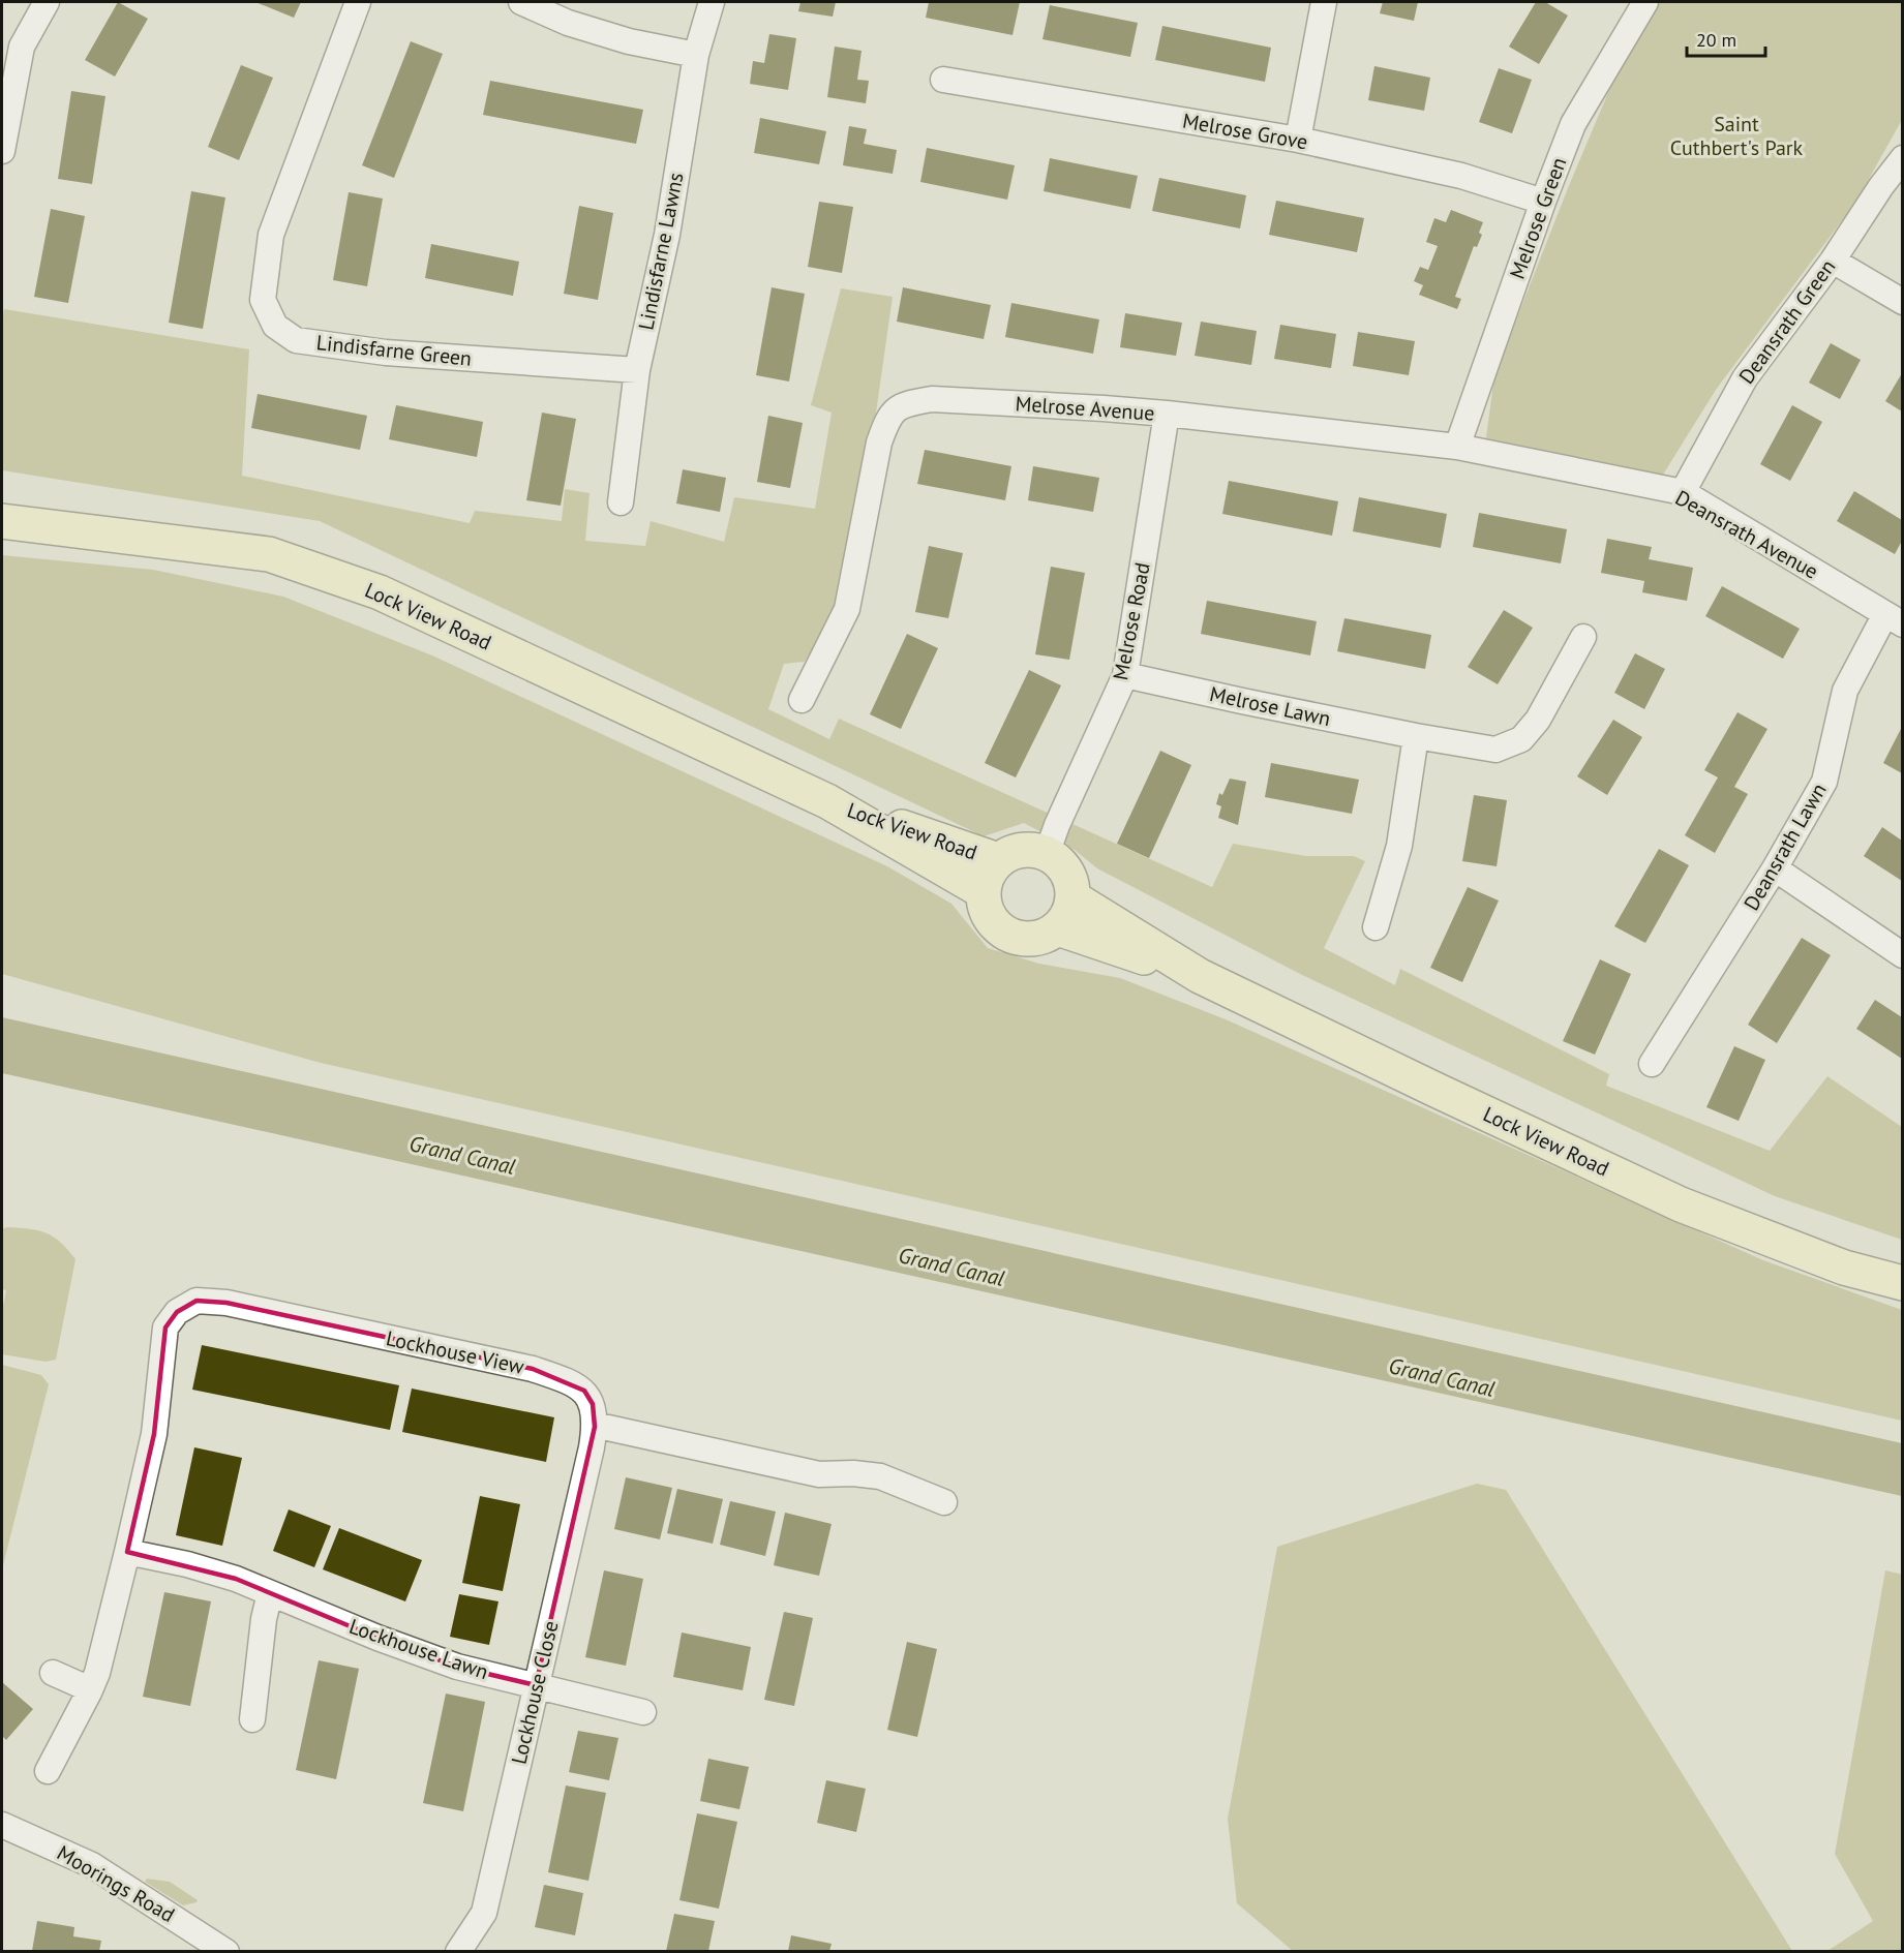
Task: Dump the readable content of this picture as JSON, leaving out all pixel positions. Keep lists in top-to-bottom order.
{
  "streets": {
    "street": [
      "Melrose Grove",
      "Melrose Green",
      "Lindisfarne Lawns",
      "Deansrath Green",
      "Lindisfarne Green",
      "Melrose Avenue",
      "Deansrath Avenue",
      "Lock View Road",
      "Melrose Road",
      "Melrose Lawn",
      "Deansrath Lawn",
      "Lockhouse View",
      "Lockhouse Lawn",
      "Lockhouse Close",
      "Moorings Road"
    ]
  },
  "crossings": [
    ["Melrose Grove", "Melrose Green"],
    ["Melrose Green", "Melrose Avenue"],
    ["Lindisfarne Lawns", "Lindisfarne Green"],
    ["Deansrath Green", "Deansrath Avenue"],
    ["Melrose Avenue", "Deansrath Avenue"],
    ["Melrose Avenue", "Melrose Road"],
    ["Deansrath Avenue", "Deansrath Lawn"],
    ["Lock View Road", "Melrose Road"],
    ["Melrose Road", "Melrose Lawn"],
    ["Lockhouse View", "Lockhouse Lawn"],
    ["Lockhouse View", "Lockhouse Close"],
    ["Lockhouse Lawn", "Lockhouse Close"]
  ],
  "water": ["Grand Canal"],
  "parks": ["Saint Cuthbert's Park"],
  "scale_bar": "20 m"
}
